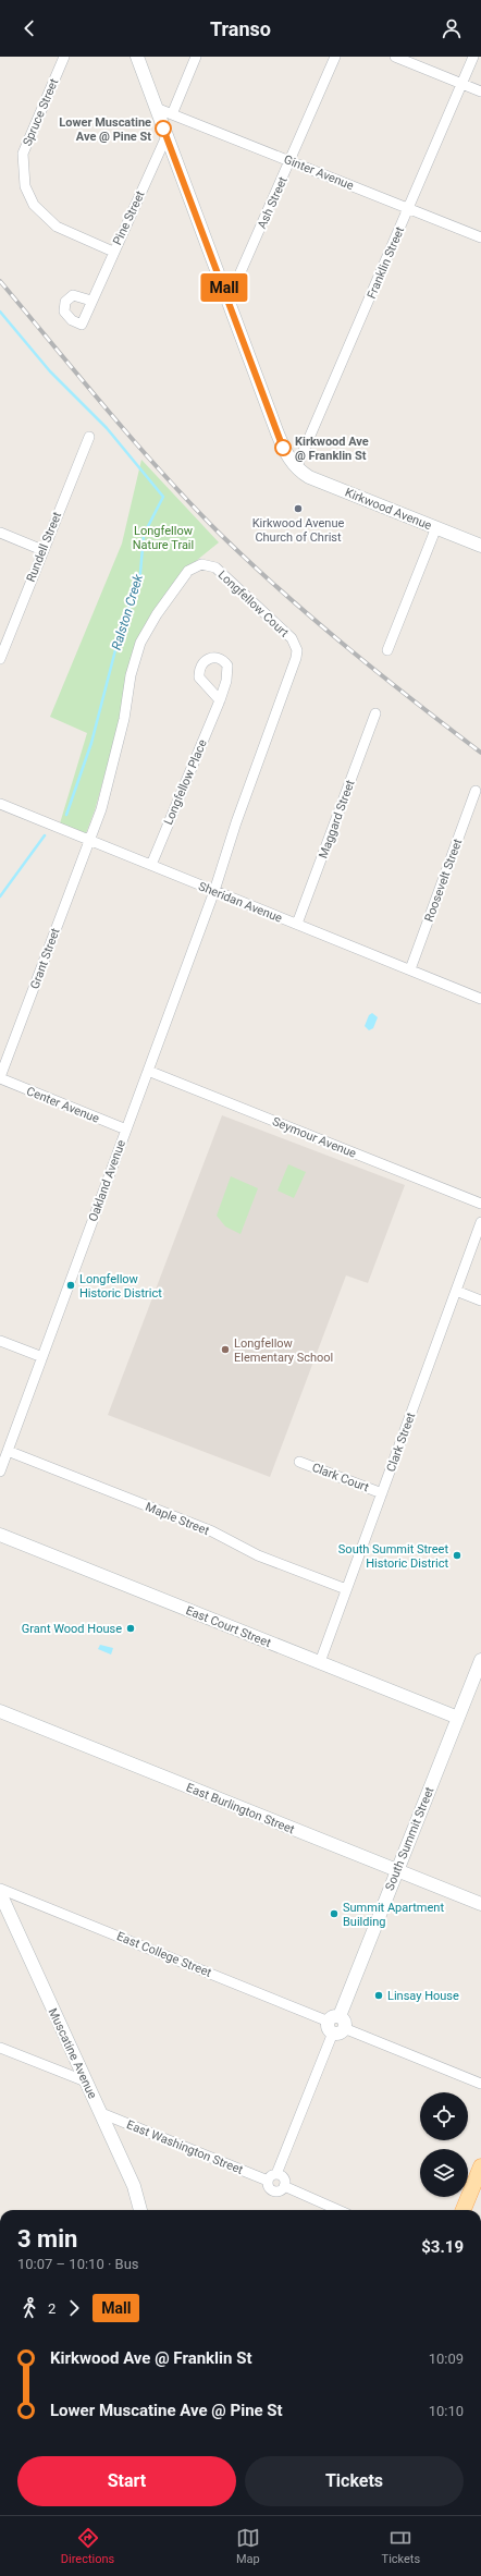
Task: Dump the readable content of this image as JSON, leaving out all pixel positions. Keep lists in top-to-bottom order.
{
  "streets": {
    "street": [
      "Spruce Street",
      "Ginter Avenue",
      "Ash Street",
      "Pine Street",
      "Franklin Street",
      "Kirkwood Avenue",
      "Rundell Street",
      "Longfellow Court",
      "Longfellow Place",
      "Maggard Street",
      "Roosevelt Street",
      "Sheridan Avenue",
      "Grant Street",
      "Center Avenue",
      "Seymour Avenue",
      "Oakland Avenue",
      "Clark Street",
      "Clark Court",
      "Maple Street",
      "East Court Street",
      "East Burlington Street",
      "South Summit Street",
      "East College Street",
      "Muscatine Avenue",
      "East Washington Street"
    ]
  },
  "crossings": [
    ["Spruce Street", "Pine Street"],
    ["Ginter Avenue", "Ash Street"],
    ["Ginter Avenue", "Franklin Street"],
    ["Franklin Street", "Kirkwood Avenue"],
    ["Longfellow Court", "Sheridan Avenue"],
    ["Longfellow Court", "Grant Street"],
    ["Longfellow Court", "Oakland Avenue"],
    ["Longfellow Place", "Sheridan Avenue"],
    ["Maggard Street", "Sheridan Avenue"],
    ["Roosevelt Street", "Sheridan Avenue"],
    ["Sheridan Avenue", "Grant Street"],
    ["Sheridan Avenue", "Oakland Avenue"],
    ["Grant Street", "Center Avenue"],
    ["Center Avenue", "Oakland Avenue"],
    ["Seymour Avenue", "Oakland Avenue"],
    ["Oakland Avenue", "Maple Street"],
    ["Clark Street", "Clark Court"],
    ["Clark Street", "Maple Street"],
    ["Clark Street", "East Court Street"],
    ["East Court Street", "South Summit Street"],
    ["East Burlington Street", "South Summit Street"],
    ["South Summit Street", "East College Street"],
    ["South Summit Street", "East Washington Street"],
    ["Muscatine Avenue", "East Washington Street"]
  ],
  "water": ["Ralston Creek"],
  "parks": ["Longfellow Nature Trail"],
  "places": [
    "Lower Muscatine Ave @ Pine St",
    "Kirkwood Ave @ Franklin St",
    "Kirkwood Avenue Church of Christ",
    "Longfellow Historic District",
    "Longfellow Elementary School",
    "South Summit Street Historic District",
    "Grant Wood House",
    "Summit Apartment Building",
    "Linsay House"
  ],
  "lines": ["bus line Mall"],
  "page": {
    "header": "Transo",
    "on_map": "Mall",
    "heading": ["3 min", "10:07 – 10:10 · Bus", "$3.19"],
    "legs": ["2", "Mall"],
    "list": [
      {
        "name": "Kirkwood Ave @ Franklin St",
        "value": "10:09"
      },
      {
        "name": "Lower Muscatine Ave @ Pine St",
        "value": "10:10"
      }
    ],
    "buttons": ["Start", "Tickets"],
    "tabs": ["Directions", "Map", "Tickets"]
  }
}
